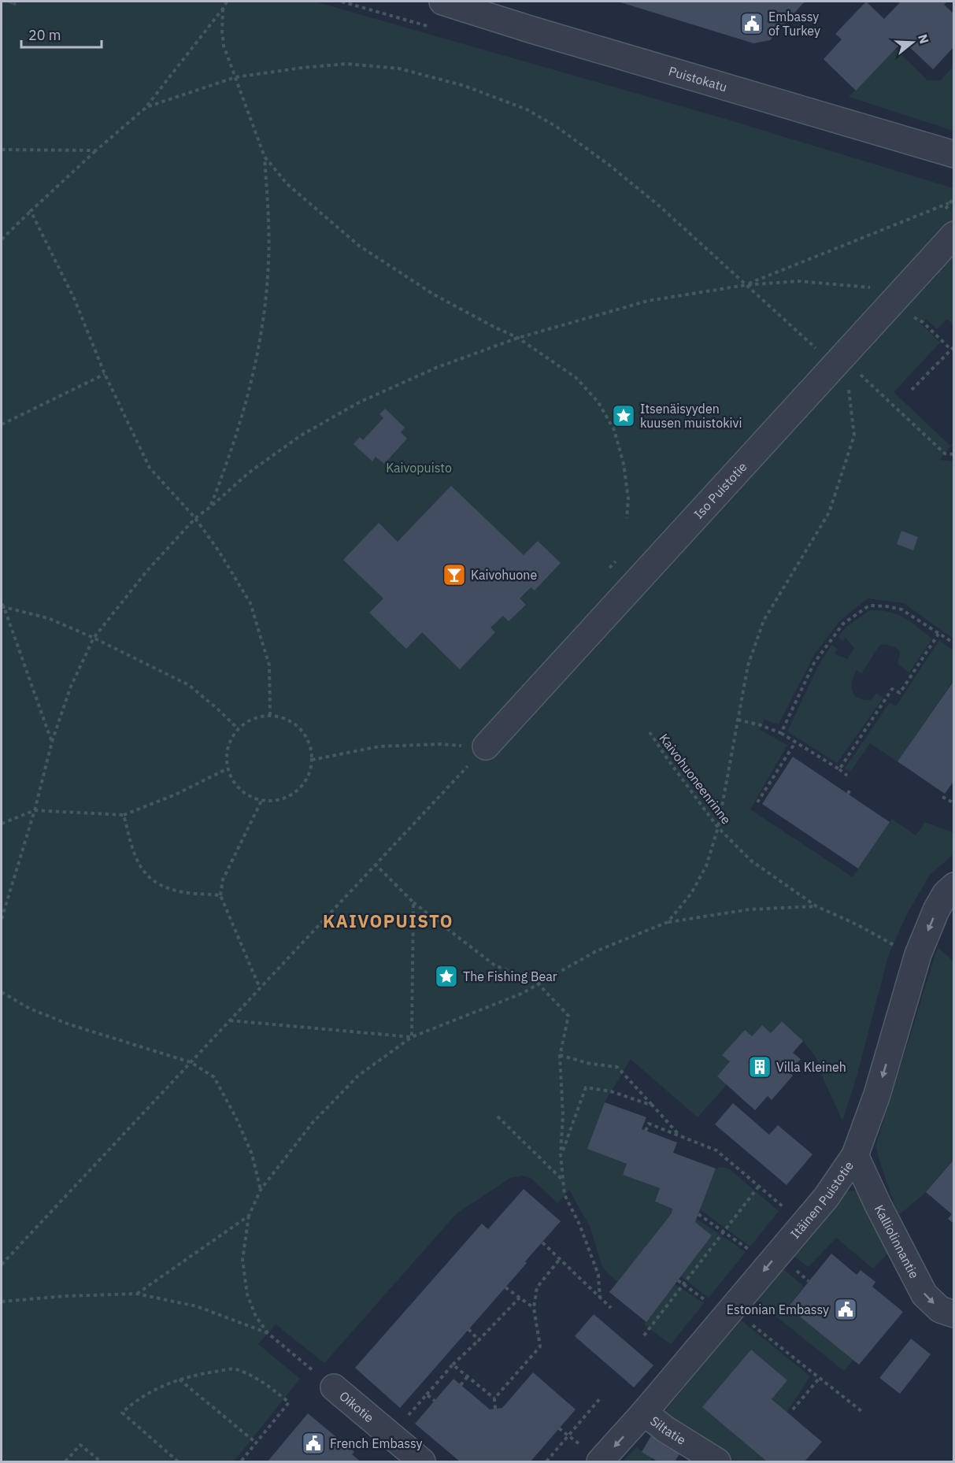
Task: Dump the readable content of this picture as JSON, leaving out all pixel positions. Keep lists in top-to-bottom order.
{
  "streets": {
    "street": [
      "Puistokatu",
      "Iso Puistotie",
      "Itäinen Puistotie",
      "Kalliolinnantie",
      "Oikotie",
      "Siltatie"
    ],
    "path": ["Kaivohuoneenrinne"]
  },
  "crossings": [
    ["Kaivohuoneenrinne", "Itäinen Puistotie"],
    ["Itäinen Puistotie", "Kalliolinnantie"],
    ["Itäinen Puistotie", "Siltatie"]
  ],
  "one_way": ["Itäinen Puistotie", "Kalliolinnantie"],
  "districts": ["KAIVOPUISTO"],
  "parks": ["Kaivopuisto"],
  "places": {
    "public building": ["Embassy of Turkey", "Estonian Embassy", "French Embassy"],
    "place": ["Itsenäisyyden kuusen muistokivi", "The Fishing Bear"],
    "bar": ["Kaivohuone"],
    "building": ["Villa Kleineh"]
  },
  "scale_bar": "20 m",
  "north": "right"
}
